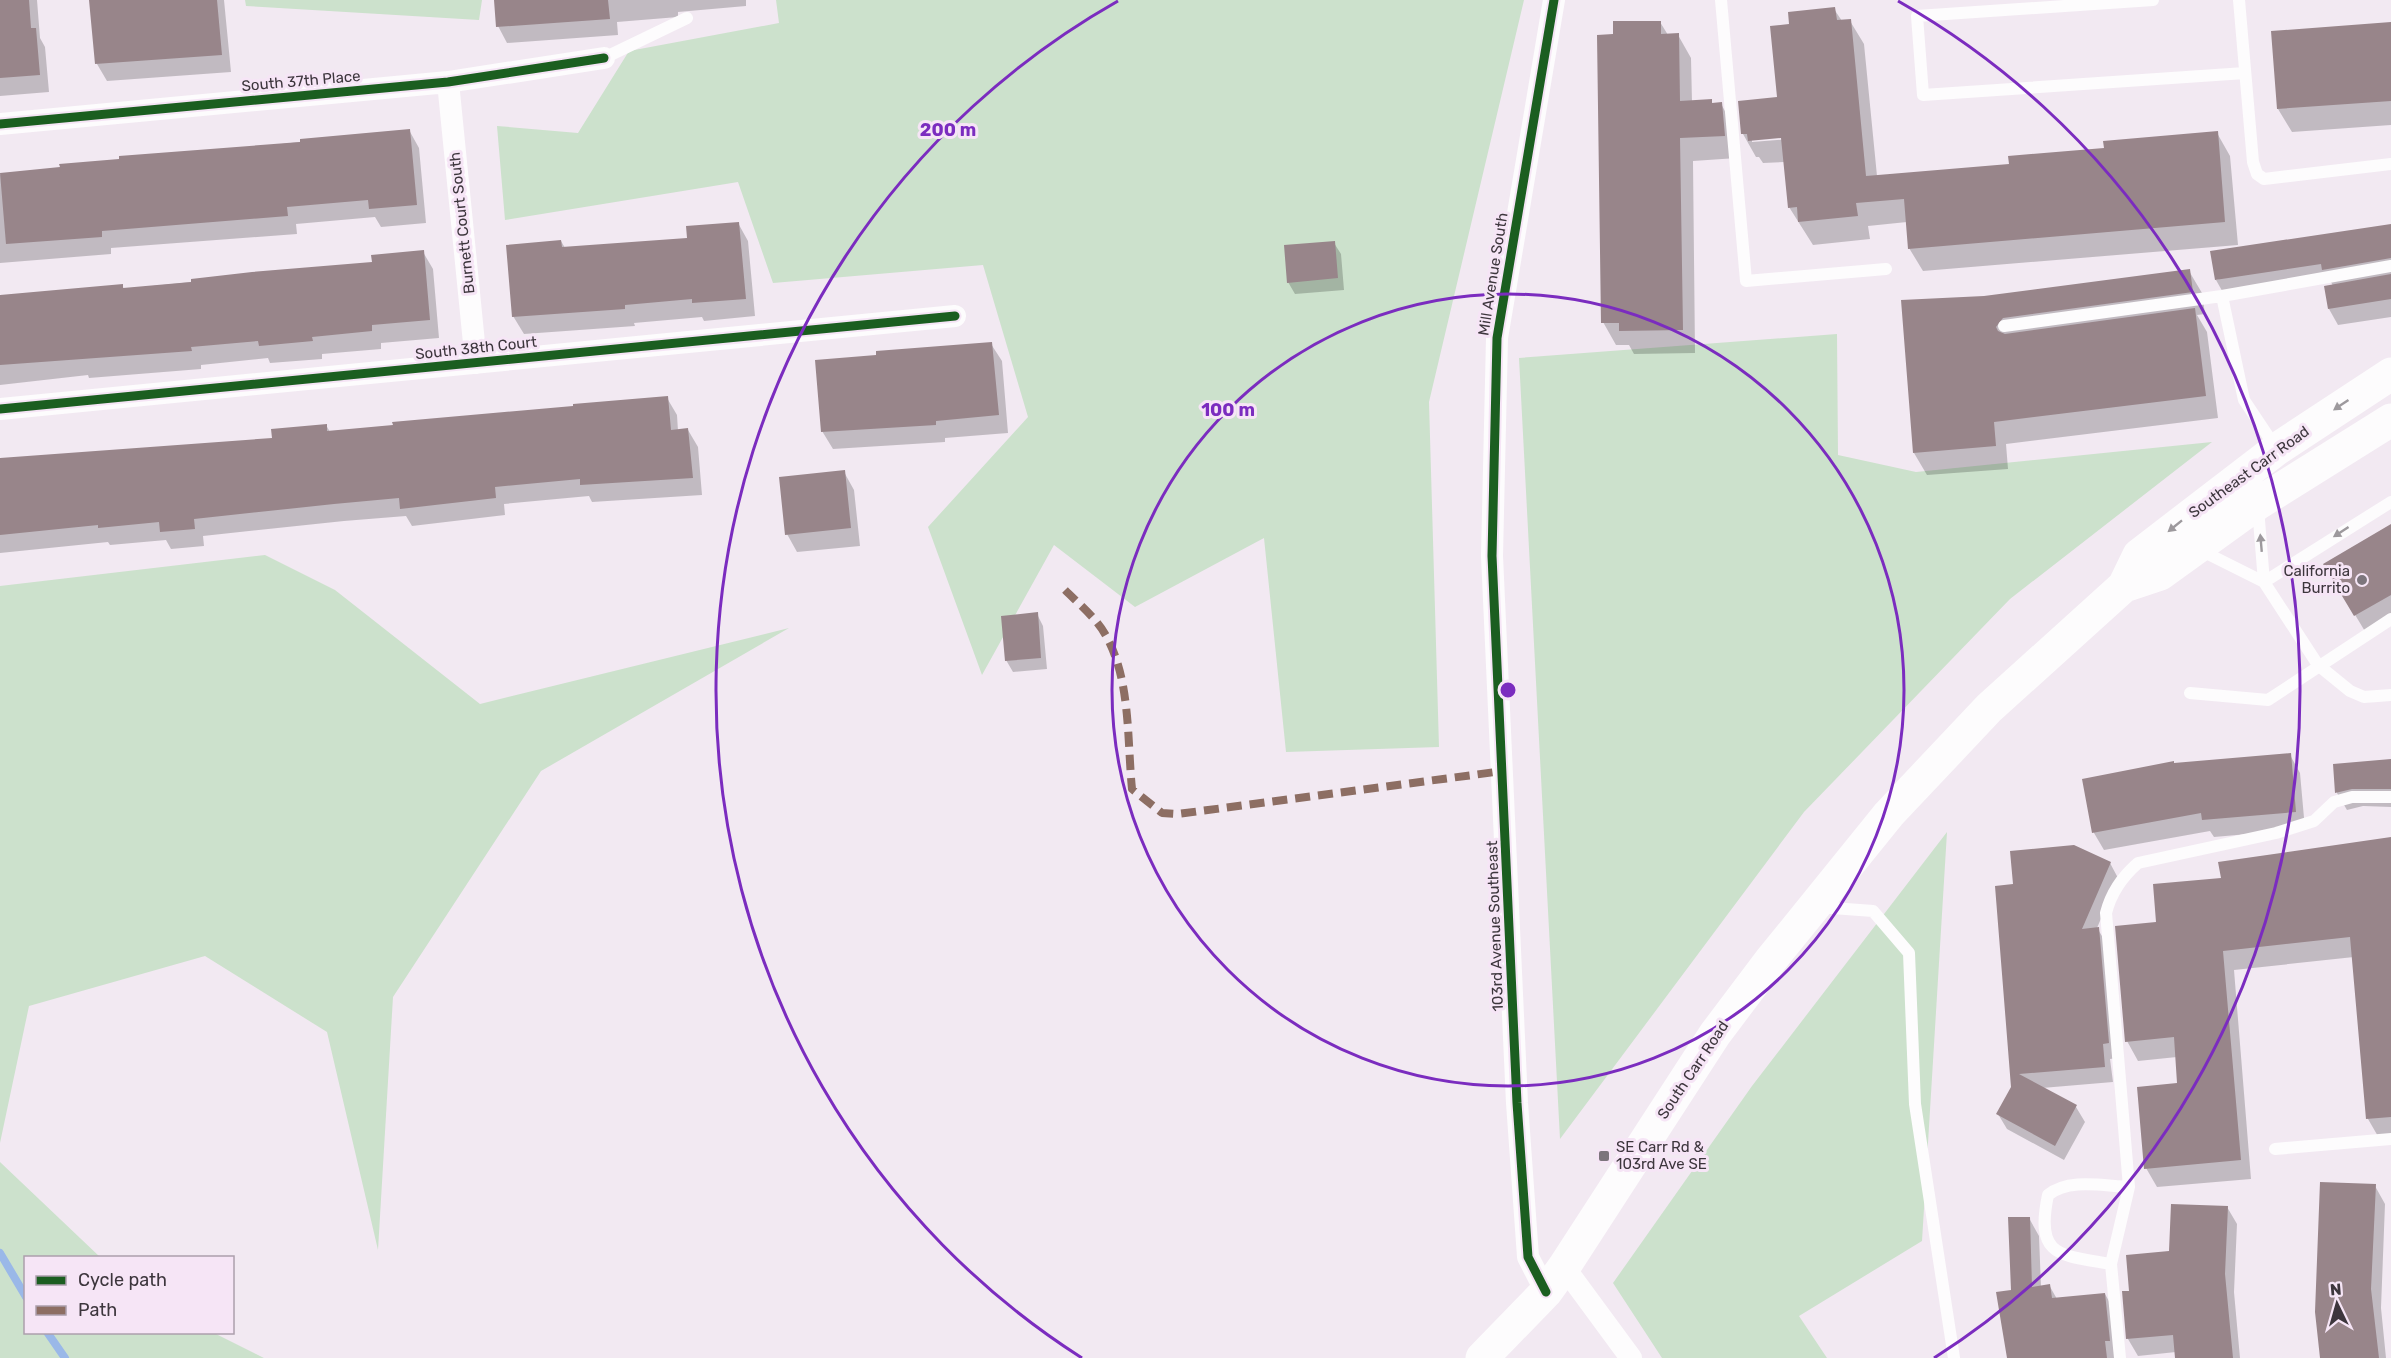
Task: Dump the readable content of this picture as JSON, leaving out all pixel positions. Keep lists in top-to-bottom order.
{
  "streets": {
    "main road": ["Southeast Carr Road", "South Carr Road"],
    "street": [
      "South 37th Place",
      "Burnett Court South",
      "Mill Avenue South",
      "South 38th Court",
      "103rd Avenue Southeast"
    ]
  },
  "crossings": [
    ["South 37th Place", "Burnett Court South"],
    ["Burnett Court South", "South 38th Court"],
    ["Mill Avenue South", "103rd Avenue Southeast"],
    ["Southeast Carr Road", "South Carr Road"],
    ["103rd Avenue Southeast", "South Carr Road"]
  ],
  "places": {
    "other": ["California Burrito"],
    "transit": ["SE Carr Rd & 103rd Ave SE"]
  },
  "legend": ["Cycle path", "Path"],
  "north": "top",
  "rings": ["200 m", "100 m"]
}
